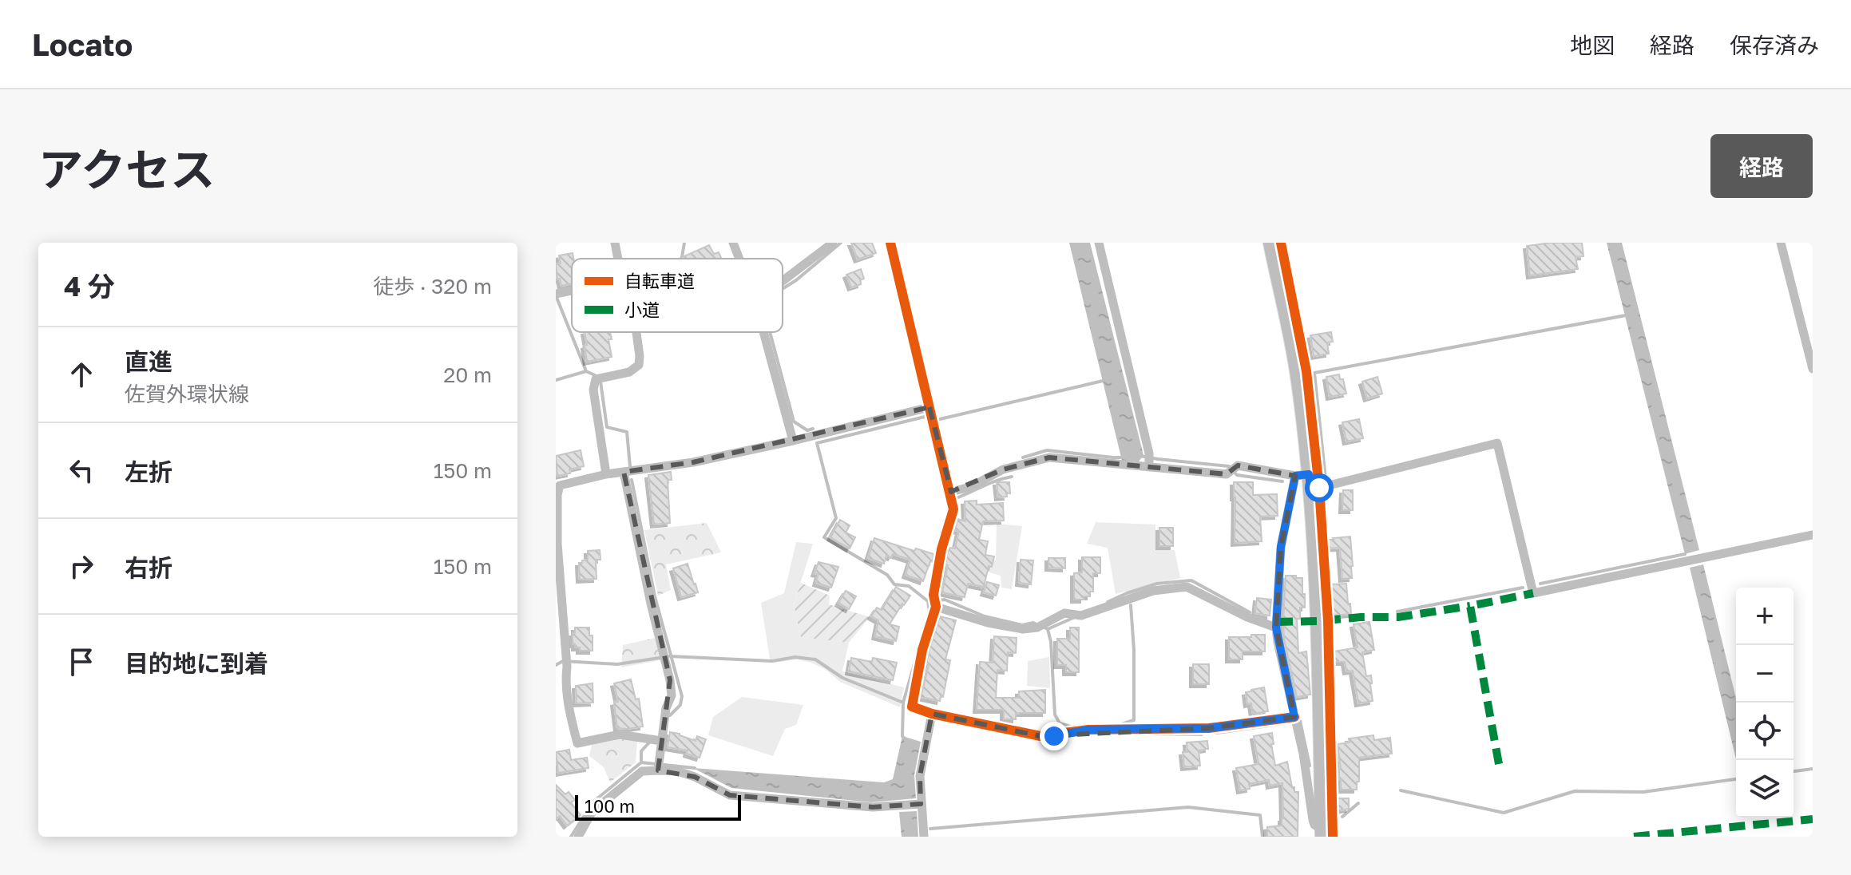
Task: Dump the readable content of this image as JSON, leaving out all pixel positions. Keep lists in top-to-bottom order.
{
  "legend": ["自転車道", "小道"],
  "scale_bar": "100 m",
  "page": {
    "header": "Locato",
    "nav": ["地図", "経路", "保存済み"],
    "title": "アクセス",
    "buttons": "経路",
    "heading": ["4 分", "徒歩 · 320 m"],
    "list": [
      ["直進", "佐賀外環状線", "20 m"],
      ["左折", "150 m"],
      ["右折", "150 m"],
      "目的地に到着"
    ],
    "map_buttons": ["+", "−"],
    "scale": "100 m"
  }
}
